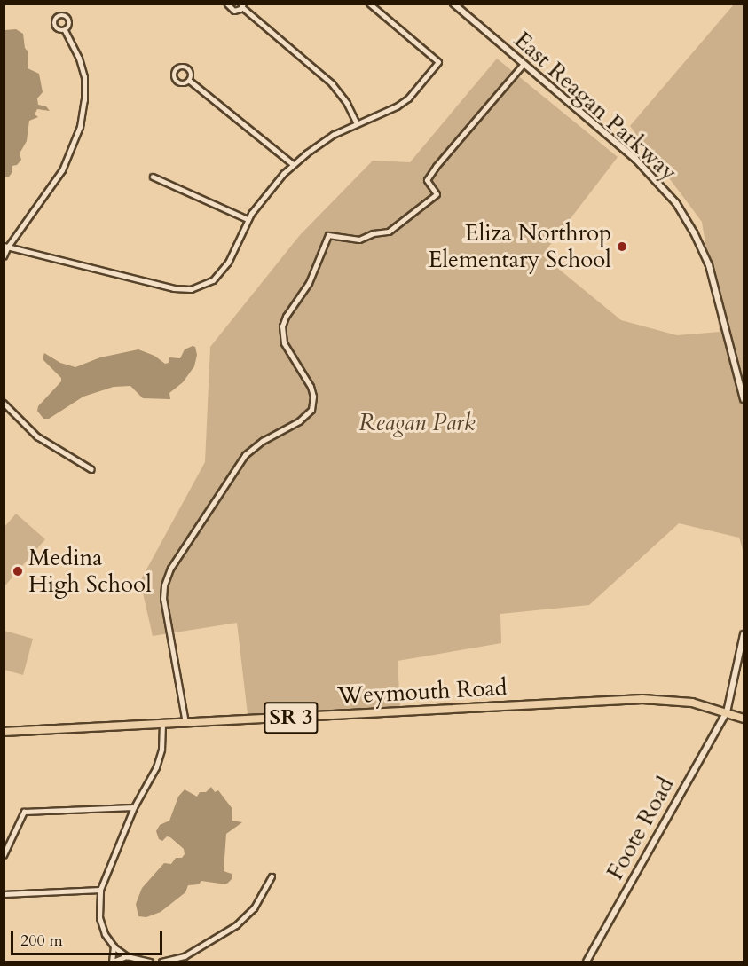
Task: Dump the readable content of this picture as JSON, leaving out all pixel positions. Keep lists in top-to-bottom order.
{
  "streets": {
    "main road": ["Weymouth Road", "SR 3"],
    "street": ["East Reagan Parkway", "Foote Road"]
  },
  "crossings": [
    ["Weymouth Road", "Foote Road"]
  ],
  "parks": ["Reagan Park"],
  "places": ["Eliza Northrop Elementary School", "Medina High School"],
  "scale_bar": "200 m"
}
